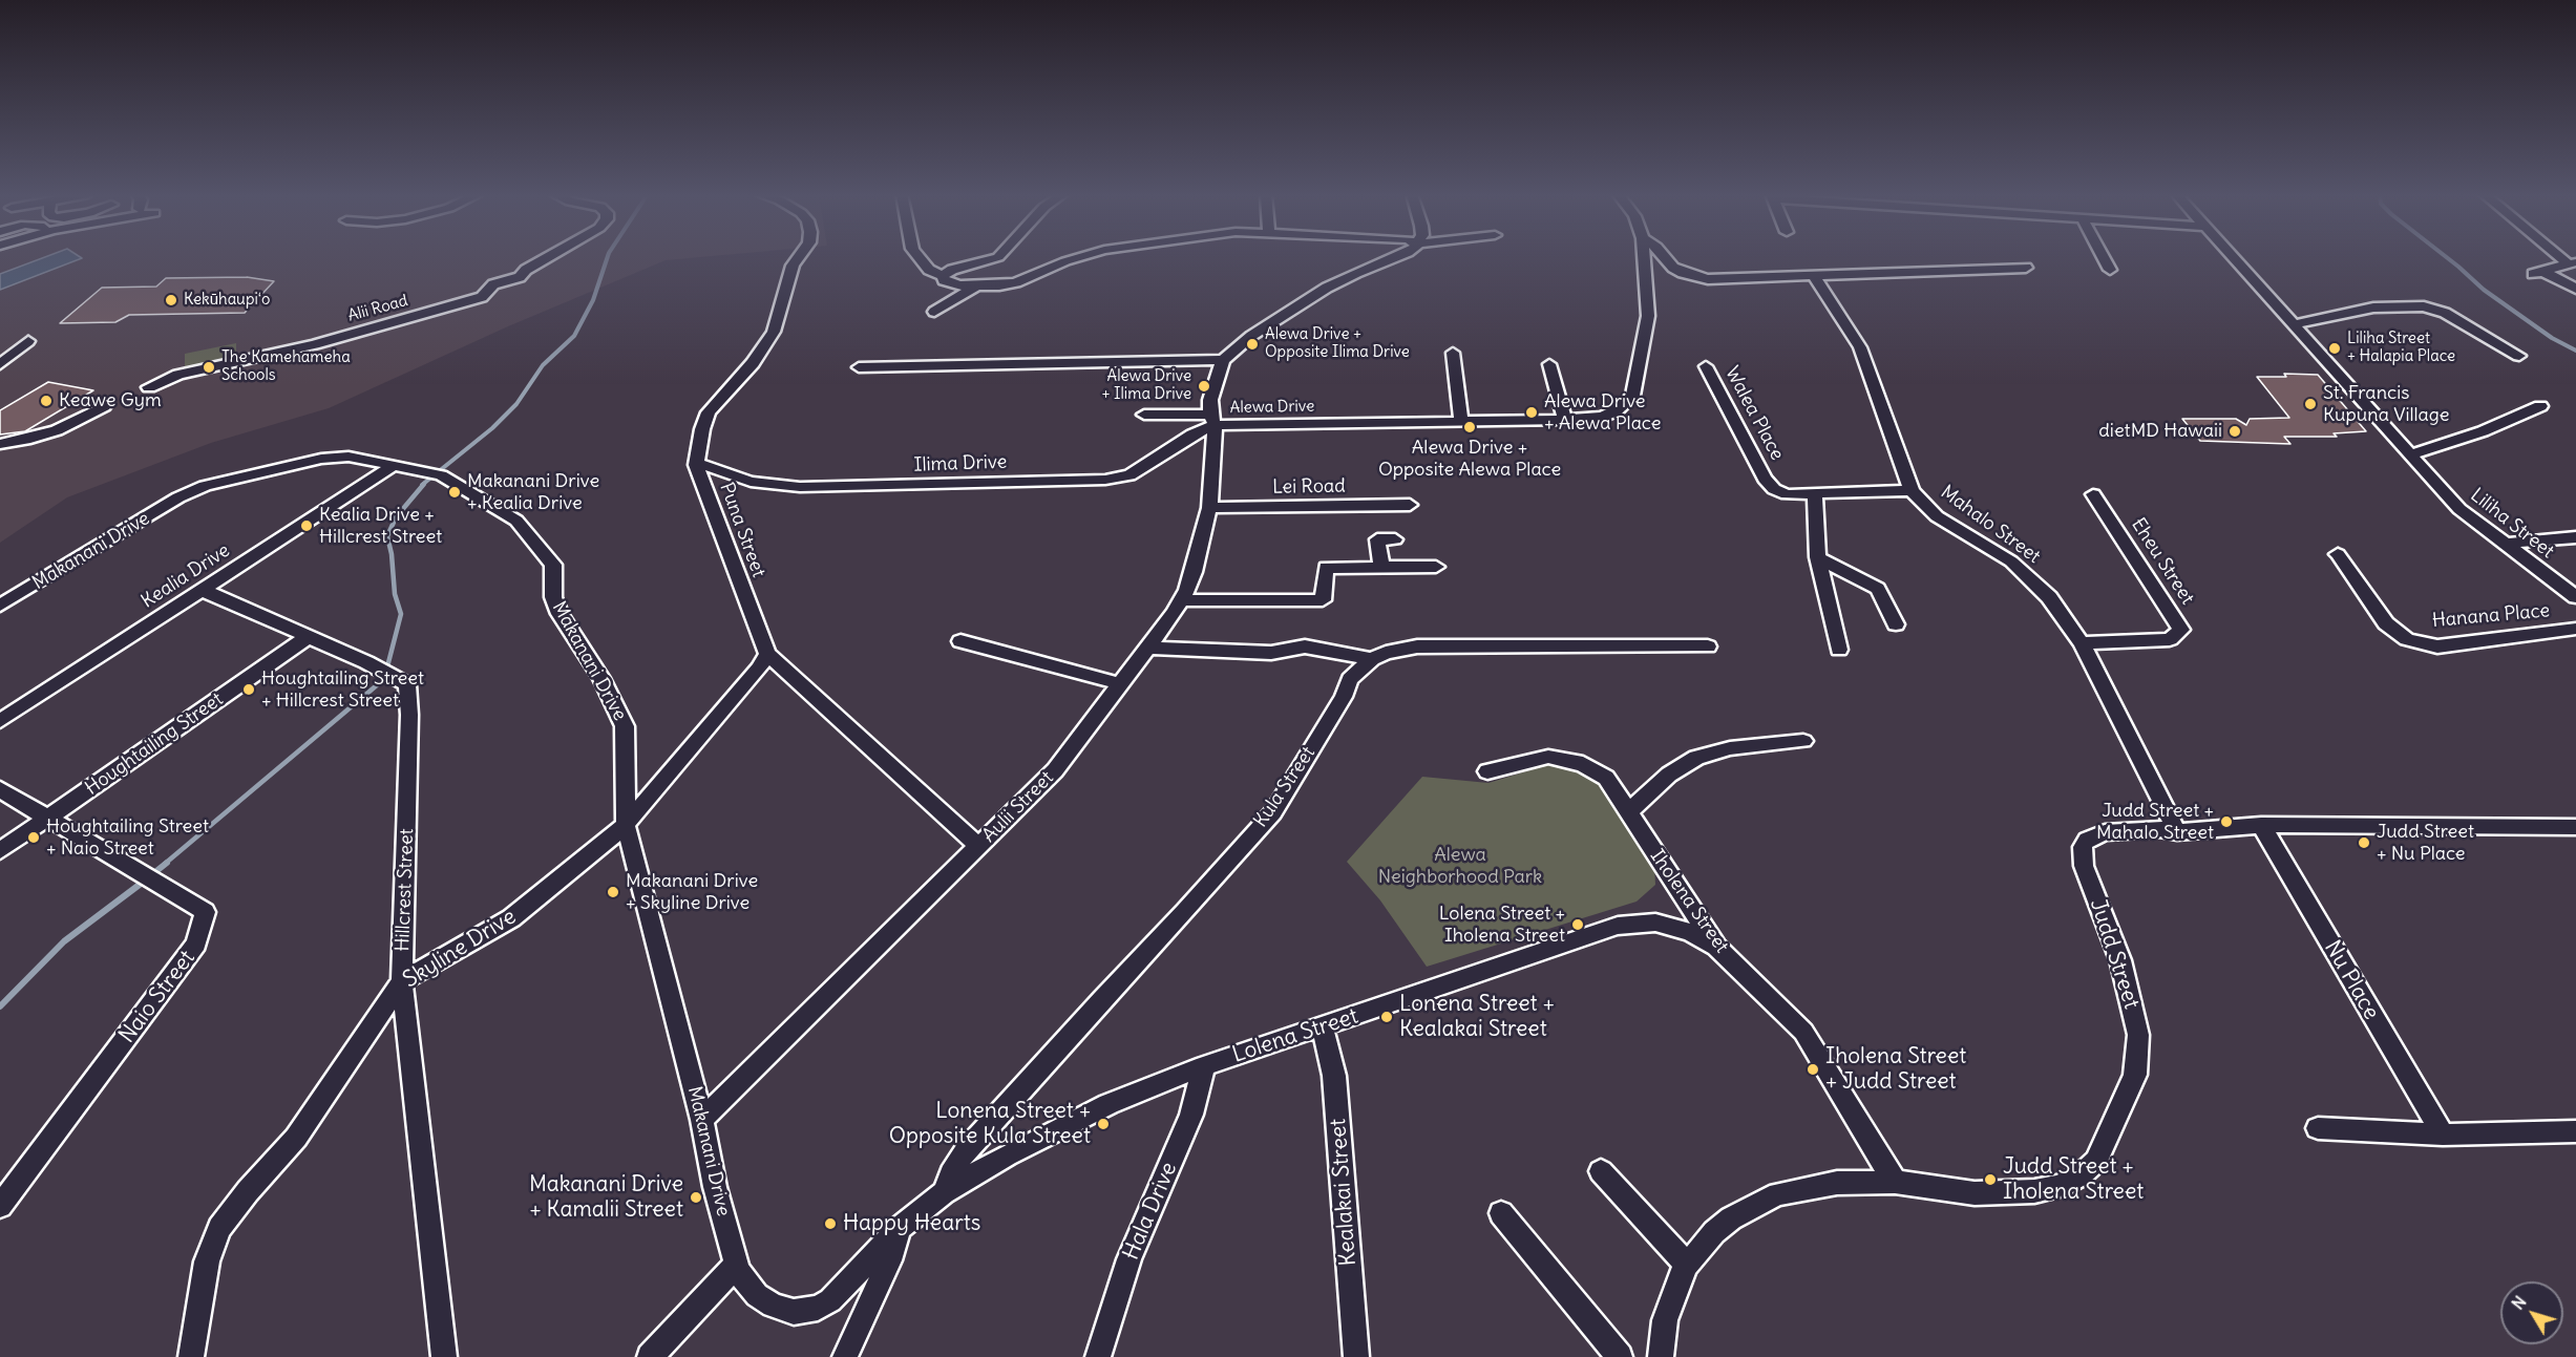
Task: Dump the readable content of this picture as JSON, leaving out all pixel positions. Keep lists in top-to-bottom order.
{
  "streets": {
    "street": [
      "Alii Road",
      "Alewa Drive",
      "Walea Place",
      "Ilima Drive",
      "Lei Road",
      "Liliha Street",
      "Mahalo Street",
      "Puna Street",
      "Makanani Drive",
      "Eheu Street",
      "Kealia Drive",
      "Hanana Place",
      "Houghtailing Street",
      "Kula Street",
      "Aulii Street",
      "Hillcrest Street",
      "Iholena Street",
      "Skyline Drive",
      "Judd Street",
      "Nu Place",
      "Naio Street",
      "Lolena Street",
      "Kealakai Street",
      "Hala Drive"
    ]
  },
  "crossings": [
    ["Alewa Drive", "Ilima Drive"],
    ["Alewa Drive", "Aulii Street"],
    ["Walea Place", "Mahalo Street"],
    ["Ilima Drive", "Puna Street"],
    ["Ilima Drive", "Aulii Street"],
    ["Lei Road", "Aulii Street"],
    ["Mahalo Street", "Eheu Street"],
    ["Mahalo Street", "Judd Street"],
    ["Puna Street", "Aulii Street"],
    ["Puna Street", "Skyline Drive"],
    ["Makanani Drive", "Kealia Drive"],
    ["Makanani Drive", "Aulii Street"],
    ["Makanani Drive", "Skyline Drive"],
    ["Makanani Drive", "Lolena Street"],
    ["Kealia Drive", "Hillcrest Street"],
    ["Houghtailing Street", "Hillcrest Street"],
    ["Houghtailing Street", "Naio Street"],
    ["Kula Street", "Lolena Street"],
    ["Hillcrest Street", "Skyline Drive"],
    ["Iholena Street", "Judd Street"],
    ["Iholena Street", "Lolena Street"],
    ["Judd Street", "Nu Place"],
    ["Lolena Street", "Kealakai Street"],
    ["Lolena Street", "Hala Drive"]
  ],
  "parks": ["Alewa Neighborhood Park"],
  "places": [
    "Kekūhaupiʻo",
    "Alewa Drive + Opposite Ilima Drive",
    "Liliha Street + Halapia Place",
    "The Kamehameha Schools",
    "Alewa Drive + Ilima Drive",
    "Keawe Gym",
    "St. Francis Kupuna Village",
    "Alewa Drive + Alewa Place",
    "Alewa Drive + Opposite Alewa Place",
    "dietMD Hawaii",
    "Makanani Drive + Kealia Drive",
    "Kealia Drive + Hillcrest Street",
    "Houghtailing Street + Hillcrest Street",
    "Judd Street + Mahalo Street",
    "Houghtailing Street + Naio Street",
    "Judd Street + Nu Place",
    "Makanani Drive + Skyline Drive",
    "Lolena Street + Iholena Street",
    "Lonena Street + Kealakai Street",
    "Iholena Street + Judd Street",
    "Lonena Street + Opposite Kula Street",
    "Judd Street + Iholena Street",
    "Makanani Drive + Kamalii Street",
    "Happy Hearts"
  ],
  "north": "top left"
}
